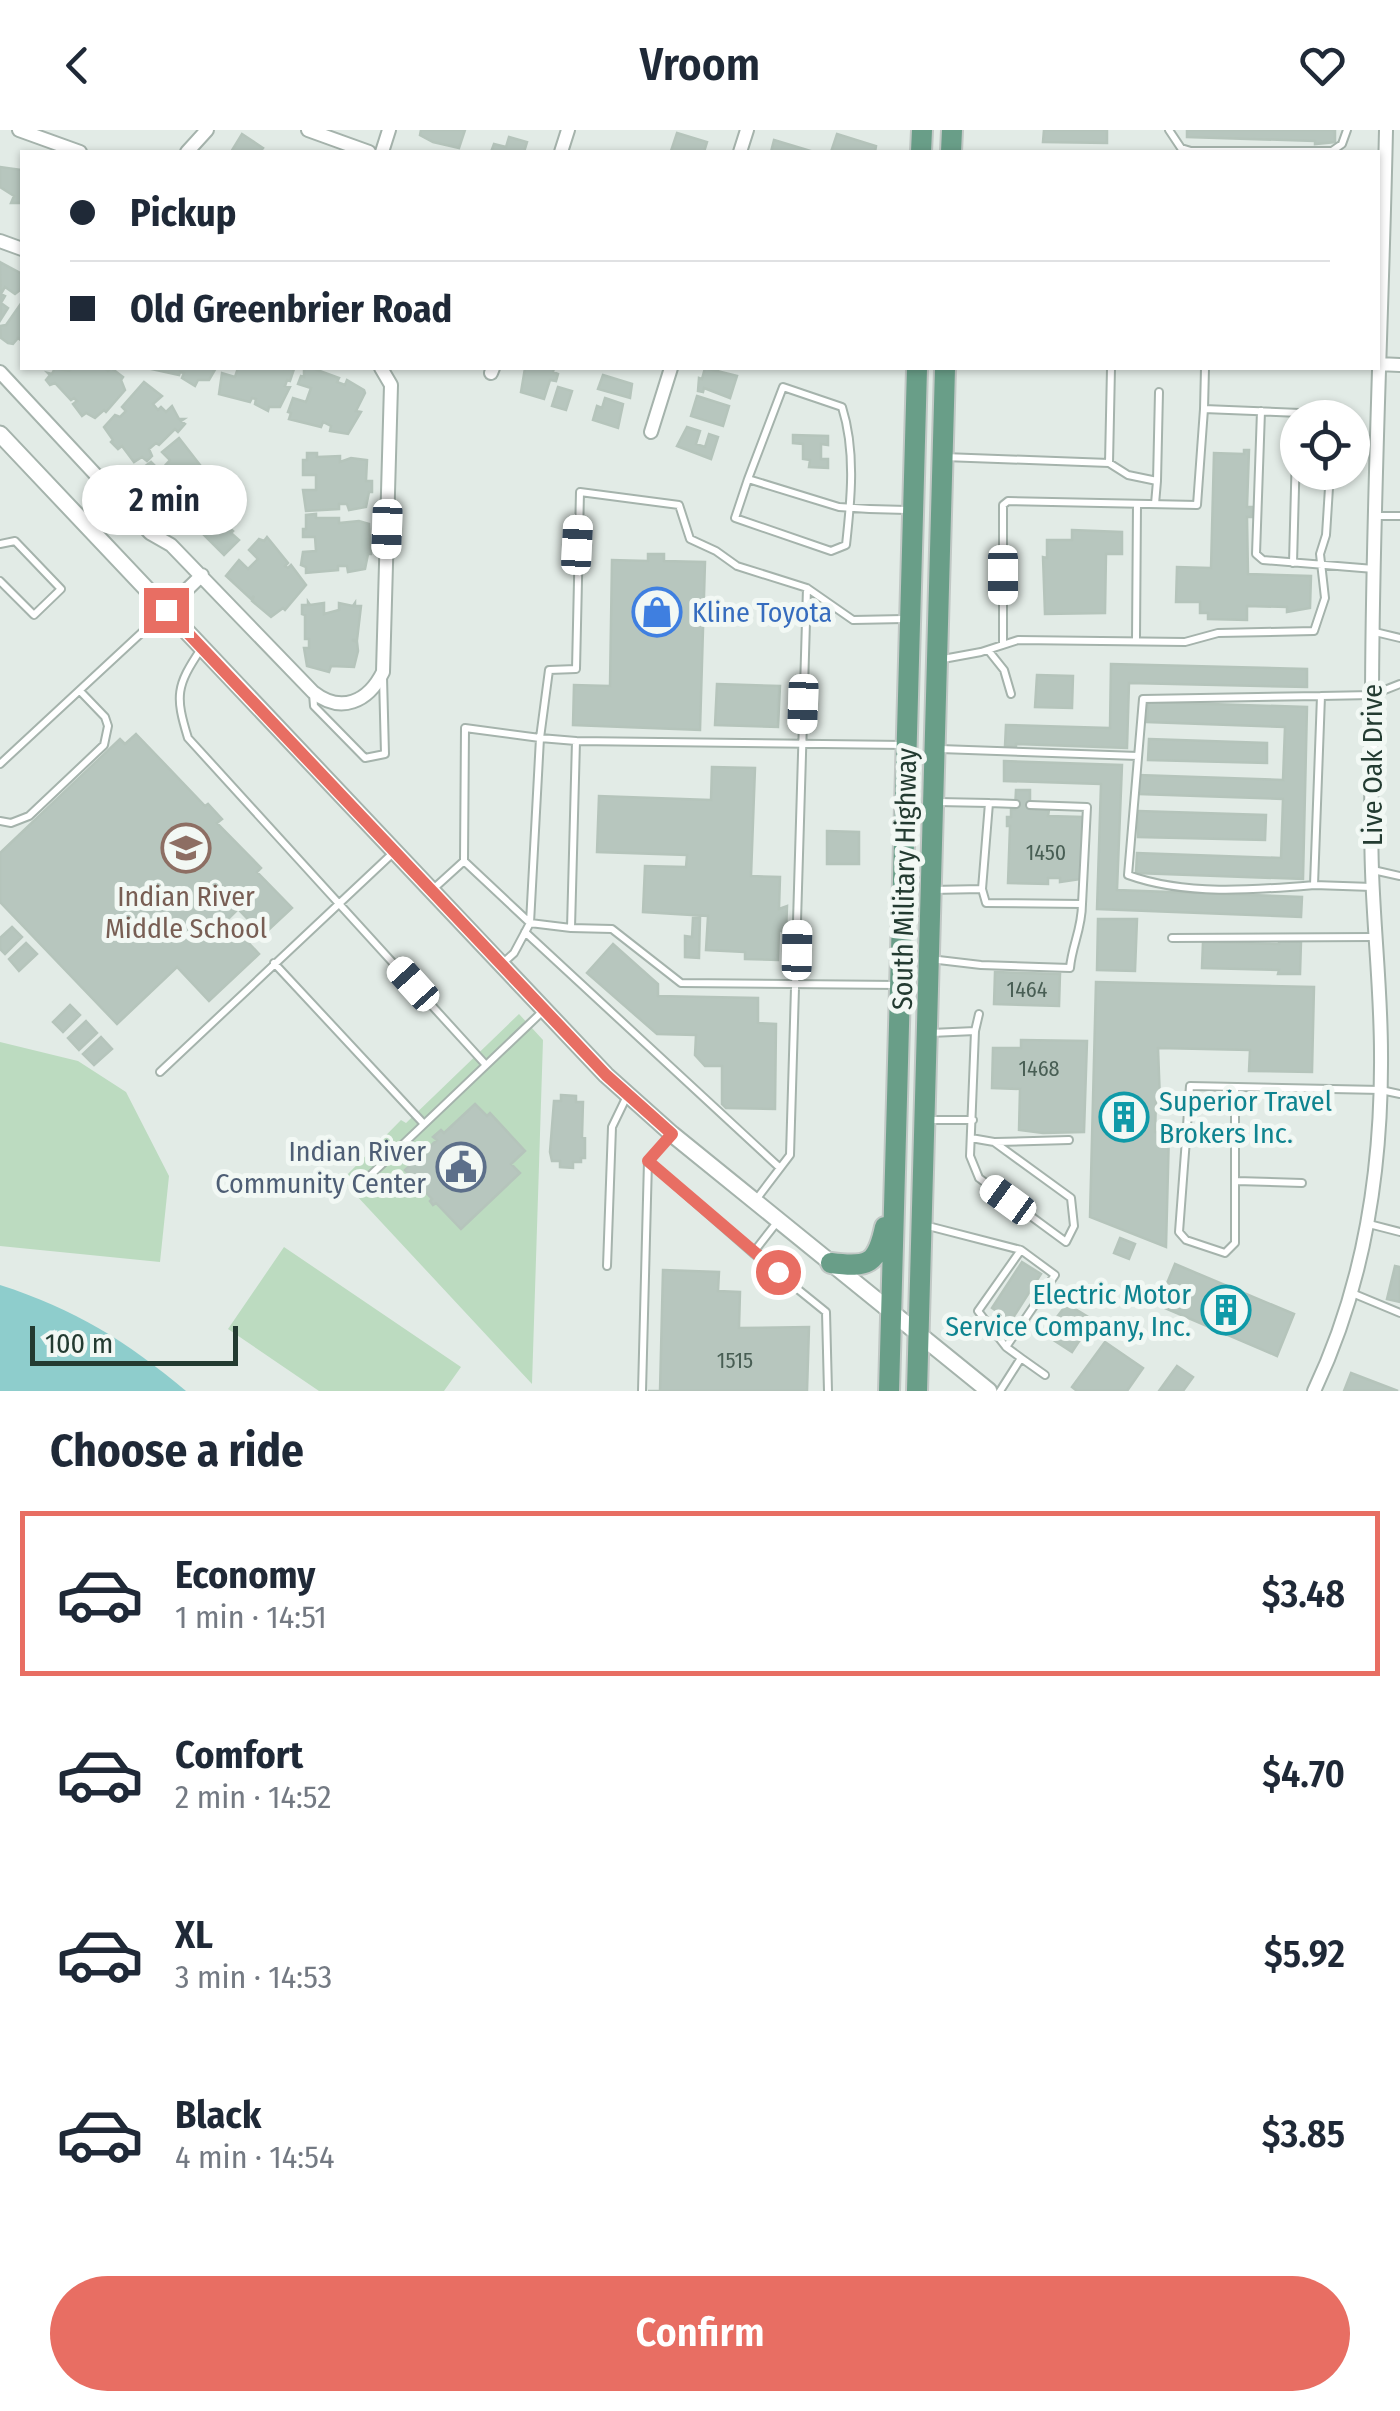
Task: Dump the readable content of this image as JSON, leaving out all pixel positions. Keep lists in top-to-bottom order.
{
  "streets": {
    "main road": ["South Military Highway"],
    "street": ["Live Oak Drive"]
  },
  "places": {
    "shop": ["Kline Toyota"],
    "school or university": ["Indian River Middle School"],
    "building": ["Superior Travel Brokers Inc.", "Electric Motor Service Company, Inc."],
    "public building": ["Indian River Community Center"]
  },
  "house_numbers": [
    "1450",
    "1464",
    "1468",
    "1515"
  ],
  "scale_bar": "100 m",
  "page": {
    "header": "Vroom",
    "banner": ["Pickup", "Old Greenbrier Road"],
    "bubble": "2 min",
    "scale": "100 m",
    "heading": "Choose a ride",
    "list": [
      {
        "name": "Economy",
        "note": "1 min · 14:51",
        "value": "$3.48"
      },
      {
        "name": "Comfort",
        "note": "2 min · 14:52",
        "value": "$4.70"
      },
      {
        "name": "XL",
        "note": "3 min · 14:53",
        "value": "$5.92"
      },
      {
        "name": "Black",
        "note": "4 min · 14:54",
        "value": "$3.85"
      }
    ],
    "buttons": "Confirm"
  }
}
